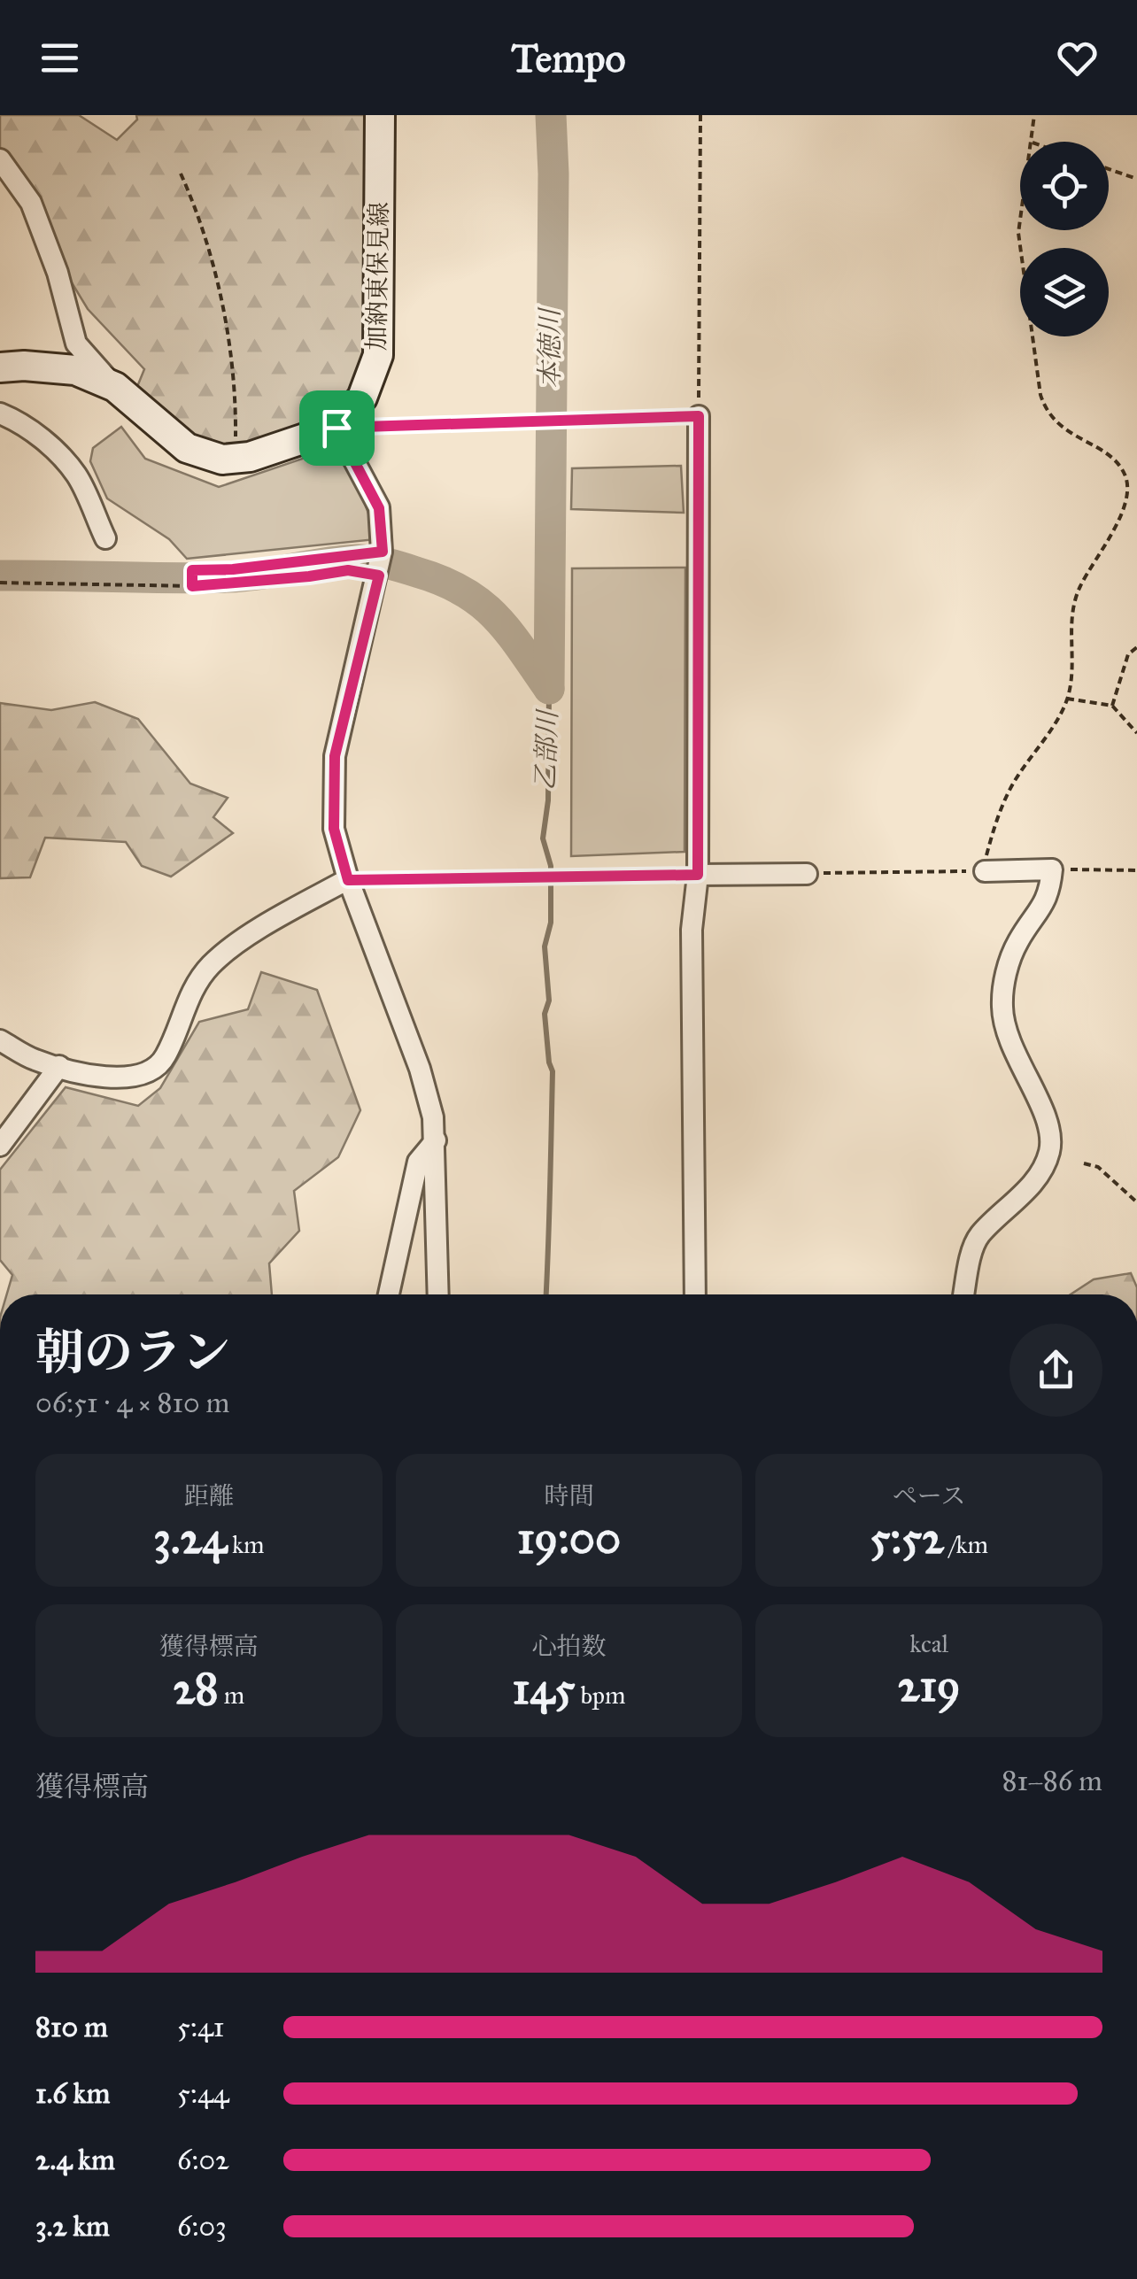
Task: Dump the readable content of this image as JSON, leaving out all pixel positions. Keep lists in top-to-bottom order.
{
  "streets": {
    "main road": ["加納東保見線"]
  },
  "water": ["本徳川", "乙部川"],
  "page": {
    "header": "Tempo",
    "heading": ["朝のラン", "06:51 · 4 × 810 m"],
    "stats": [
      ["距離", "3.24 km"],
      ["時間", "19:00"],
      ["ペース", "5:52 /km"],
      ["獲得標高", "28 m"],
      ["心拍数", "145 bpm"],
      ["kcal", "219"]
    ],
    "chart": ["獲得標高", "81–86 m"],
    "list": [
      {
        "name": "810 m",
        "note": "5:41"
      },
      {
        "name": "1.6 km",
        "note": "5:44"
      },
      {
        "name": "2.4 km",
        "note": "6:02"
      },
      {
        "name": "3.2 km",
        "note": "6:03"
      }
    ]
  }
}
